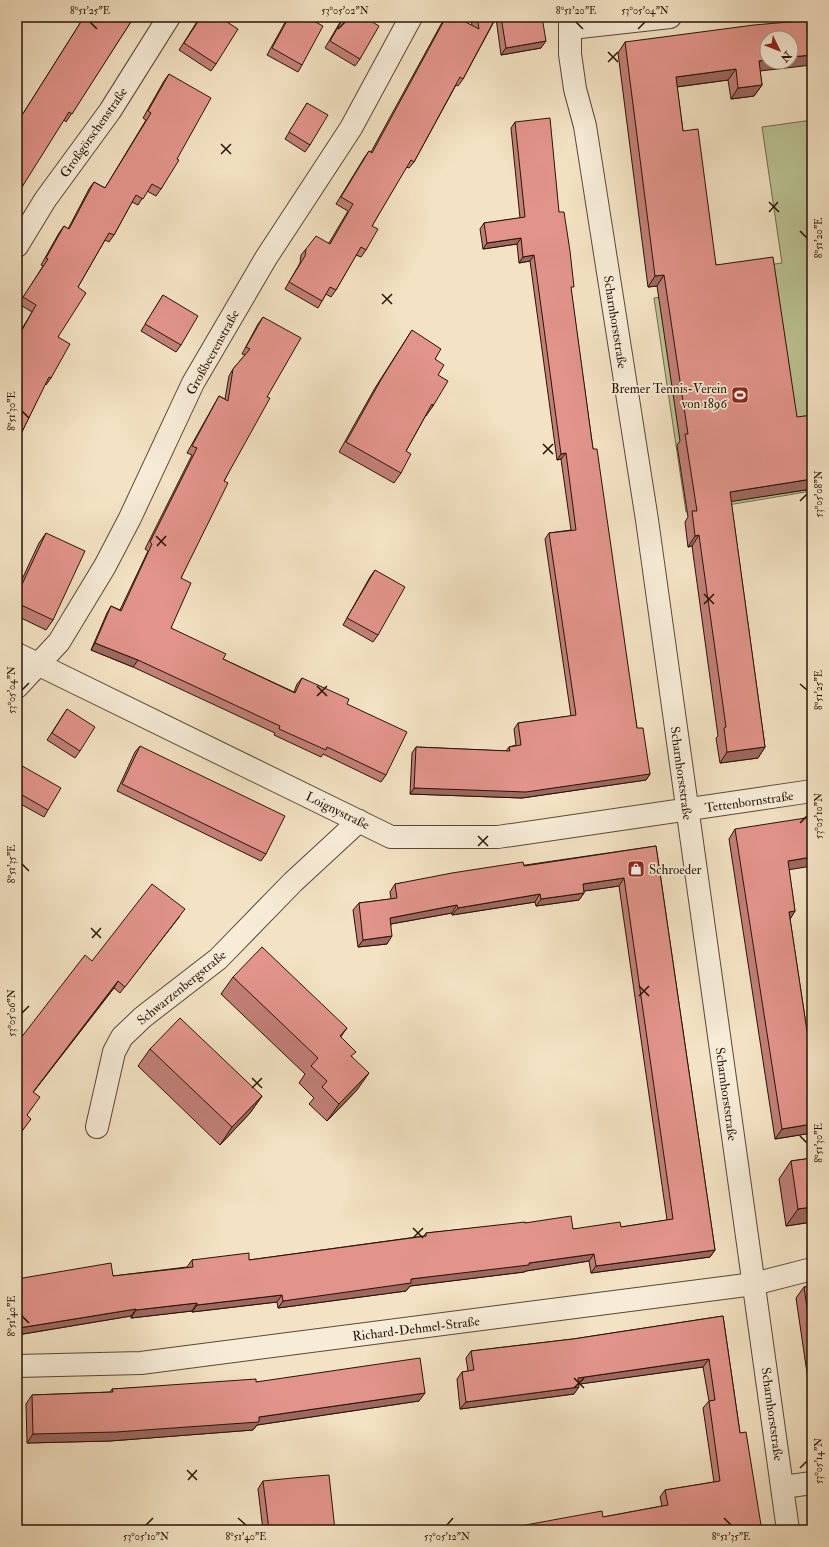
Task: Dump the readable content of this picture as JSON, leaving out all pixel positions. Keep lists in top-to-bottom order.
{
  "streets": {
    "street": [
      "Großgörschenstraße",
      "Scharnhorststraße",
      "Großbeerenstraße",
      "Tettenbornstraße",
      "Loignystraße",
      "Schwarzenbergstraße",
      "Richard-Dehmel-Straße"
    ]
  },
  "crossings": [
    ["Scharnhorststraße", "Tettenbornstraße"],
    ["Scharnhorststraße", "Loignystraße"],
    ["Scharnhorststraße", "Richard-Dehmel-Straße"],
    ["Großbeerenstraße", "Loignystraße"],
    ["Tettenbornstraße", "Loignystraße"],
    ["Loignystraße", "Schwarzenbergstraße"]
  ],
  "places": {
    "sports": ["Bremer Tennis-Verein von 1896"],
    "shop": ["Schroeder"]
  },
  "north": "bottom right",
  "coordinates": [
    "8°51'25\"E",
    "53°05'02\"N",
    "8°51'20\"E",
    "53°05'04\"N",
    "8°51'30\"E",
    "53°05'08\"N",
    "53°05'10\"N",
    "8°51'35\"E",
    "53°05'06\"N",
    "8°51'40\"E",
    "53°05'14\"N",
    "53°05'12\"N"
  ]
}
